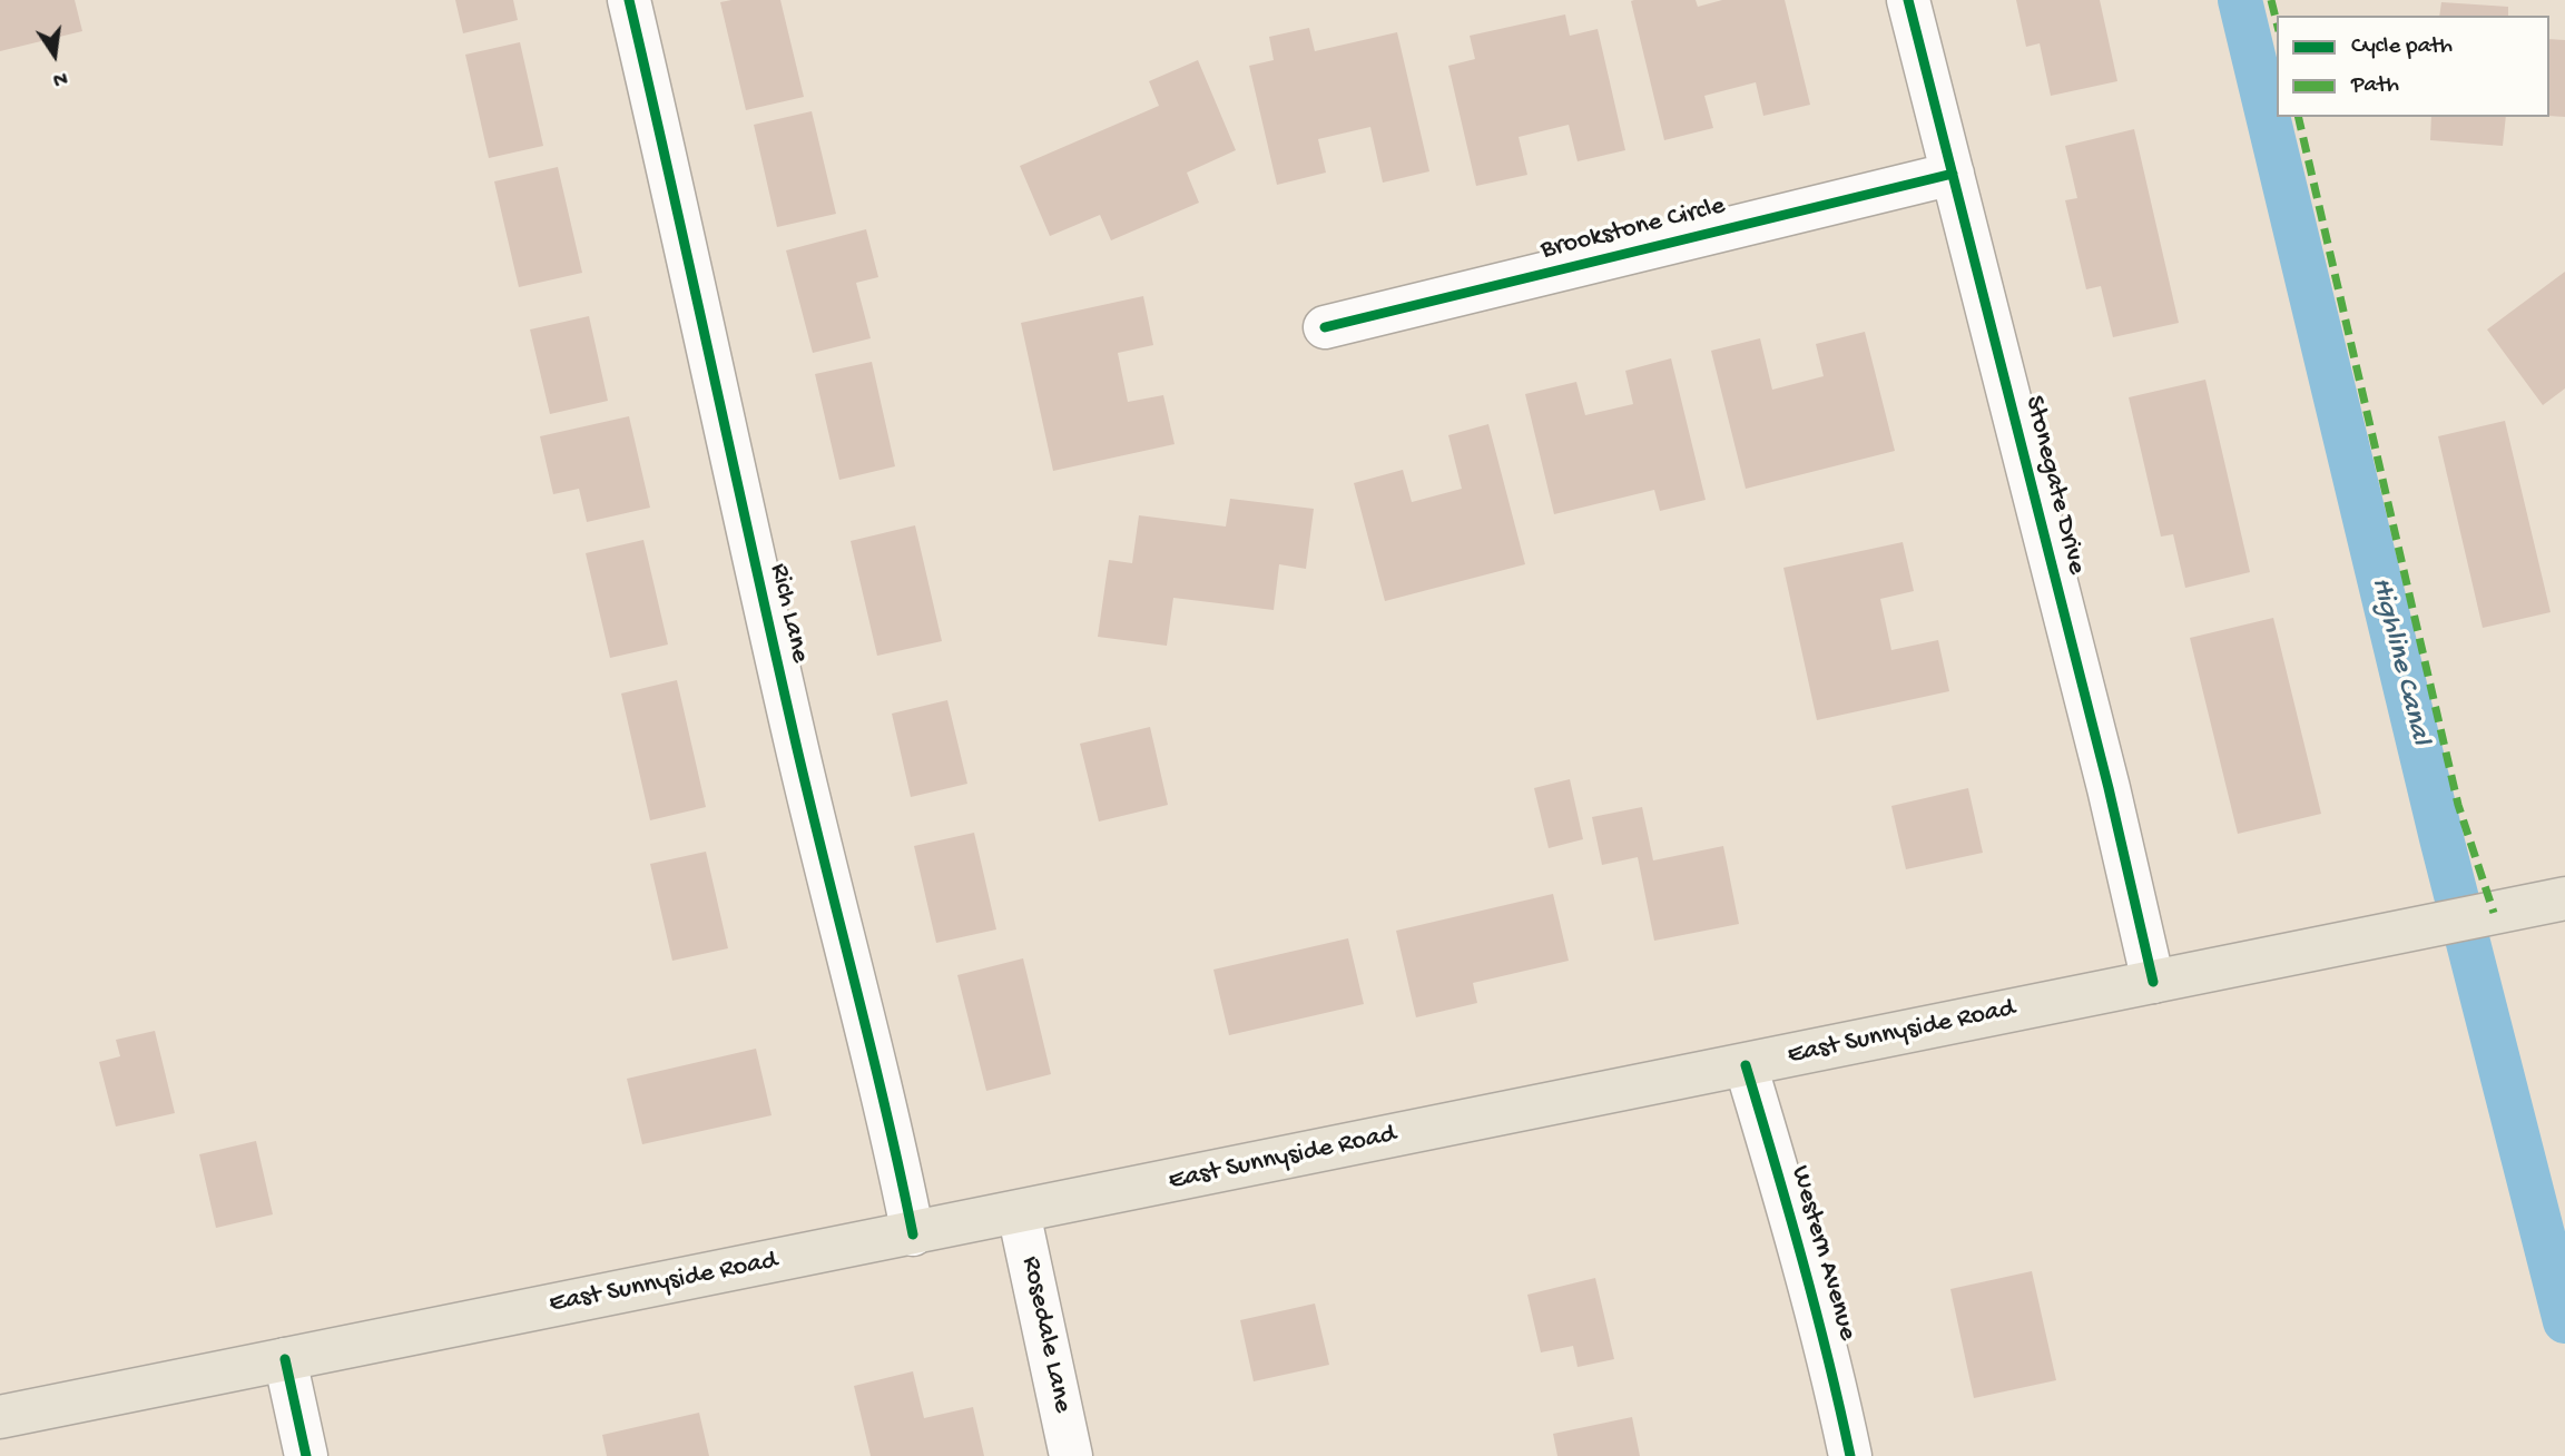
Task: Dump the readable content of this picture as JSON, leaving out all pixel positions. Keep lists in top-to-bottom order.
{
  "streets": {
    "main road": ["East Sunnyside Road"],
    "street": [
      "Brookstone Circle",
      "Stonegate Drive",
      "Rich Lane",
      "Western Avenue",
      "Rosedale Lane"
    ]
  },
  "crossings": [
    ["Brookstone Circle", "Stonegate Drive"],
    ["Stonegate Drive", "East Sunnyside Road"],
    ["Rich Lane", "East Sunnyside Road"],
    ["East Sunnyside Road", "Western Avenue"],
    ["East Sunnyside Road", "Rosedale Lane"]
  ],
  "water": ["Highline Canal"],
  "legend": ["Cycle path", "Path"],
  "north": "bottom"
}
